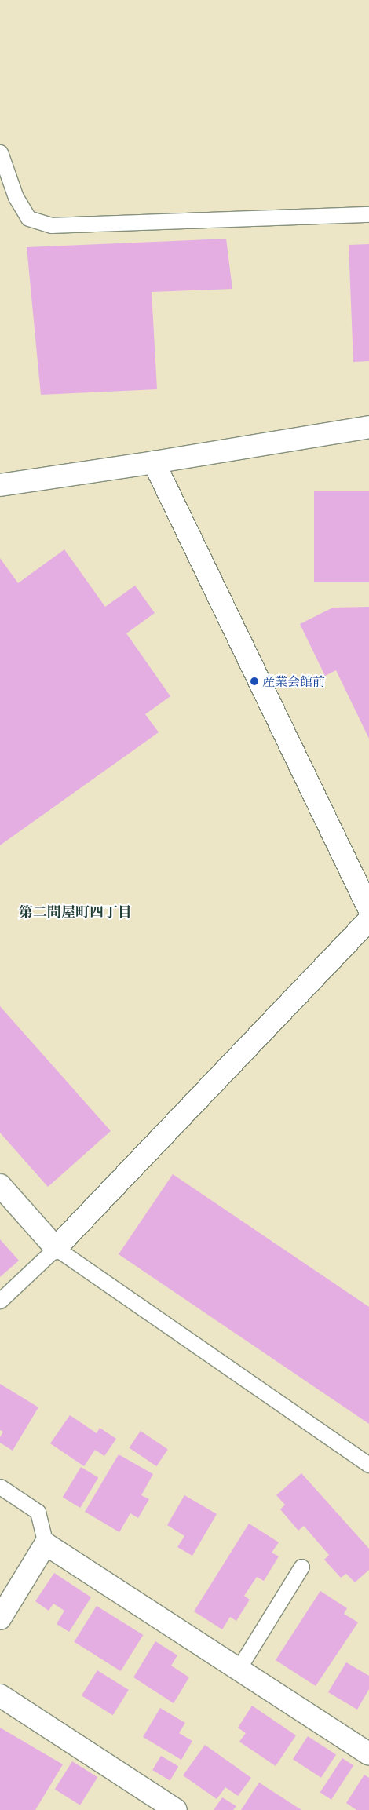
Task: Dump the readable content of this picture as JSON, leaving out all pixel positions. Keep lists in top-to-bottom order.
{
  "districts": ["第二問屋町四丁目"],
  "places": ["産業会館前"]
}
